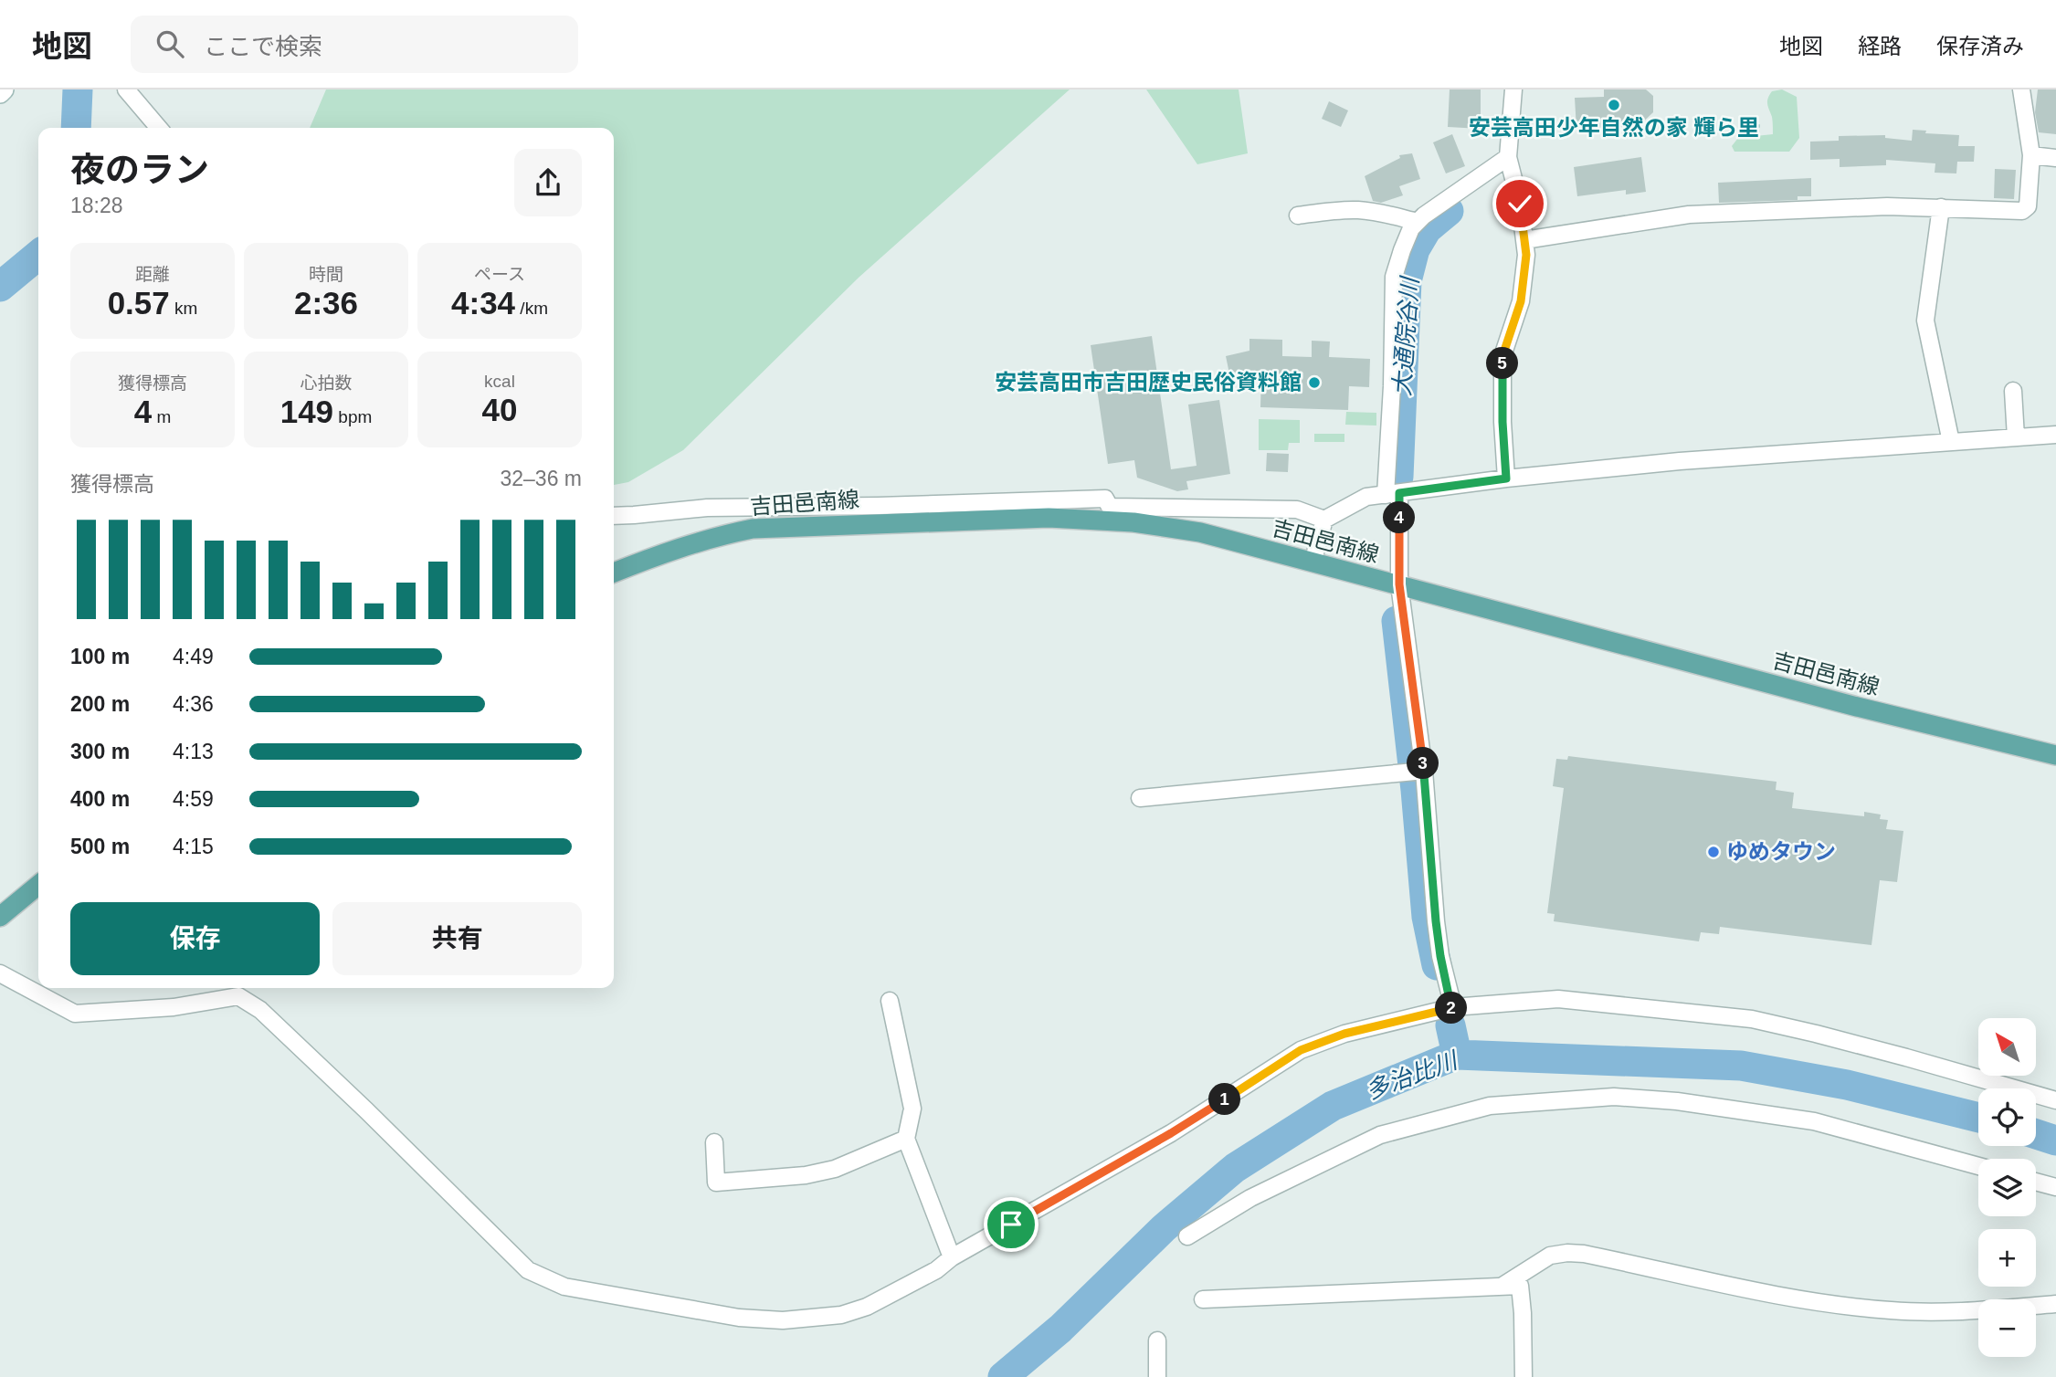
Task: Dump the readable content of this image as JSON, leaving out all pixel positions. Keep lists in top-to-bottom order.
{
  "streets": {
    "main road": ["吉田邑南線"]
  },
  "water": ["大通院谷川", "多治比川"],
  "places": ["安芸高田少年自然の家 輝ら里", "安芸高田市吉田歴史民俗資料館", "ゆめタウン"],
  "north": "top left",
  "page": {
    "header": "地図",
    "search": "ここで検索",
    "nav": ["地図", "経路", "保存済み"],
    "heading": ["夜のラン", "18:28"],
    "stats": [
      ["距離", "0.57 km"],
      ["時間", "2:36"],
      ["ペース", "4:34 /km"],
      ["獲得標高", "4 m"],
      ["心拍数", "149 bpm"],
      ["kcal", "40"]
    ],
    "pins": [
      "5",
      "4",
      "3",
      "2",
      "1"
    ],
    "chart": ["獲得標高", "32–36 m"],
    "list": [
      {
        "name": "100 m",
        "note": "4:49"
      },
      {
        "name": "200 m",
        "note": "4:36"
      },
      {
        "name": "300 m",
        "note": "4:13"
      },
      {
        "name": "400 m",
        "note": "4:59"
      },
      {
        "name": "500 m",
        "note": "4:15"
      }
    ],
    "buttons": ["保存", "共有"],
    "map_buttons": ["+", "−"]
  }
}
